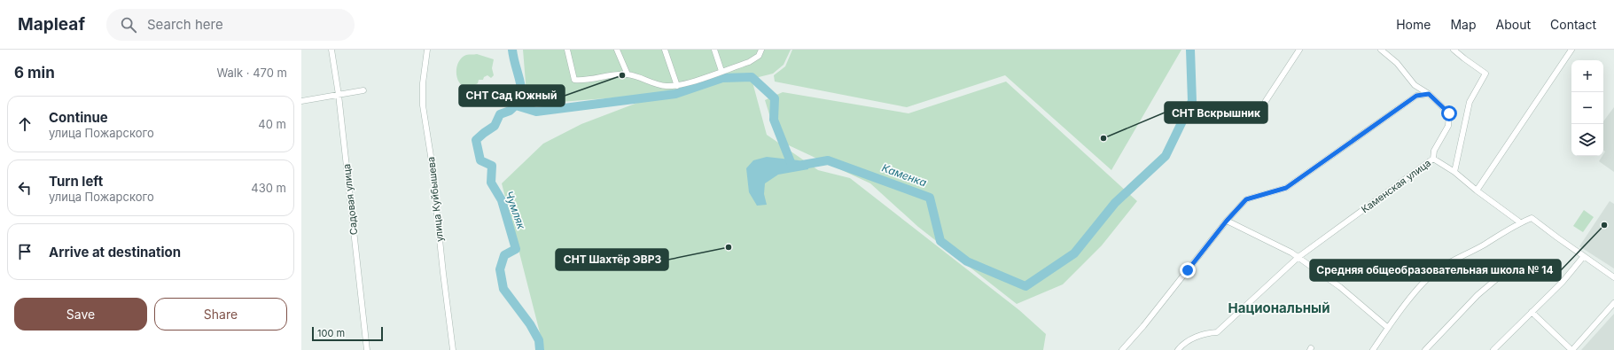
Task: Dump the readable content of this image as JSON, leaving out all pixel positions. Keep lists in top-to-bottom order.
{
  "streets": {
    "street": ["Каменская улица", "Садовая улица", "улица Куйбышева"]
  },
  "districts": ["Национальный"],
  "water": ["Каменка", "Чумляк"],
  "places": [
    "СНТ Сад Южный",
    "СНТ Вскрышник",
    "Средняя общеобразовательная школа № 14",
    "СНТ Шахтёр ЭВРЗ"
  ],
  "scale_bar": "100 m",
  "page": {
    "header": "Mapleaf",
    "search": "Search here",
    "nav": [
      "Home",
      "Map",
      "About",
      "Contact"
    ],
    "heading": ["6 min", "Walk · 470 m"],
    "map_buttons": ["+", "−"],
    "list": [
      ["Continue", "улица Пожарского", "40 m"],
      ["Turn left", "улица Пожарского", "430 m"],
      "Arrive at destination"
    ],
    "buttons": ["Save", "Share"],
    "scale": "100 m"
  }
}
